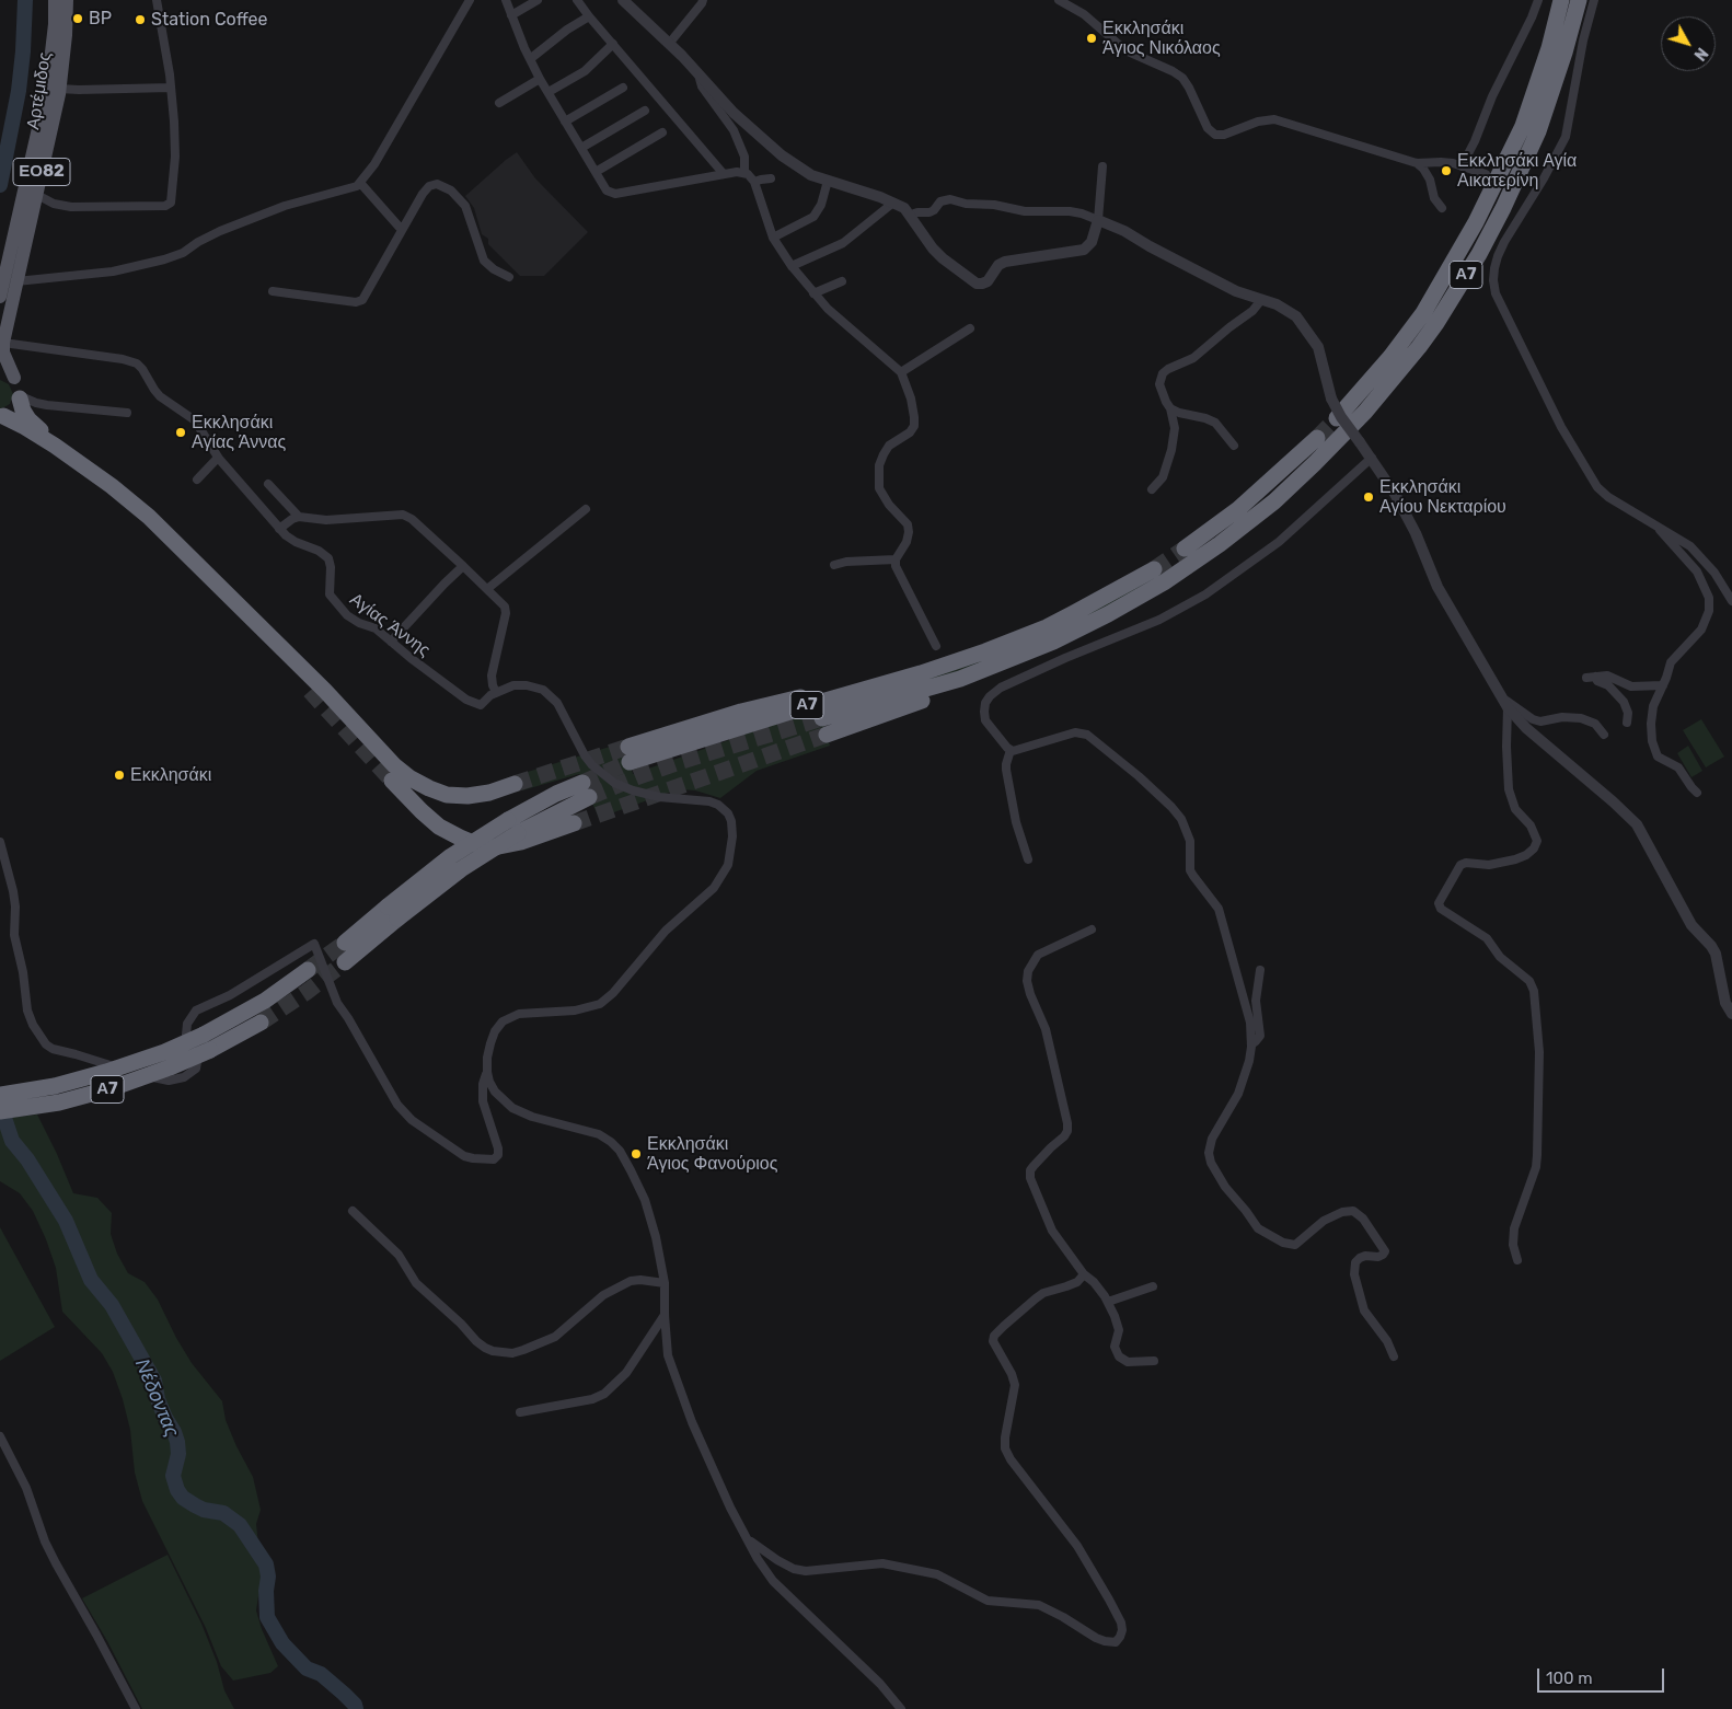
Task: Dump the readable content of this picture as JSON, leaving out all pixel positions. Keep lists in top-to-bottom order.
{
  "streets": {
    "highway": ["Α7"],
    "main road": ["Αρτέμιδος", "ΕΟ82"],
    "street": ["Αγίας Άννης"]
  },
  "crossings": [
    ["Αρτέμιδος", "ΕΟ82"],
    ["Αρτέμιδος", "Αγίας Άννης"]
  ],
  "water": ["Νέδoντας"],
  "places": [
    "BP",
    "Station Coffee",
    "Εκκλησάκι Άγιος Νικόλαος",
    "Εκκλησάκι Αγία Αικατερίνη",
    "Εκκλησάκι Αγίας Άννας",
    "Εκκλησάκι Αγίου Νεκταρίου",
    "Εκκλησάκι",
    "Εκκλησάκι Άγιος Φανούριος"
  ],
  "scale_bar": "100 m",
  "north": "bottom right"
}
